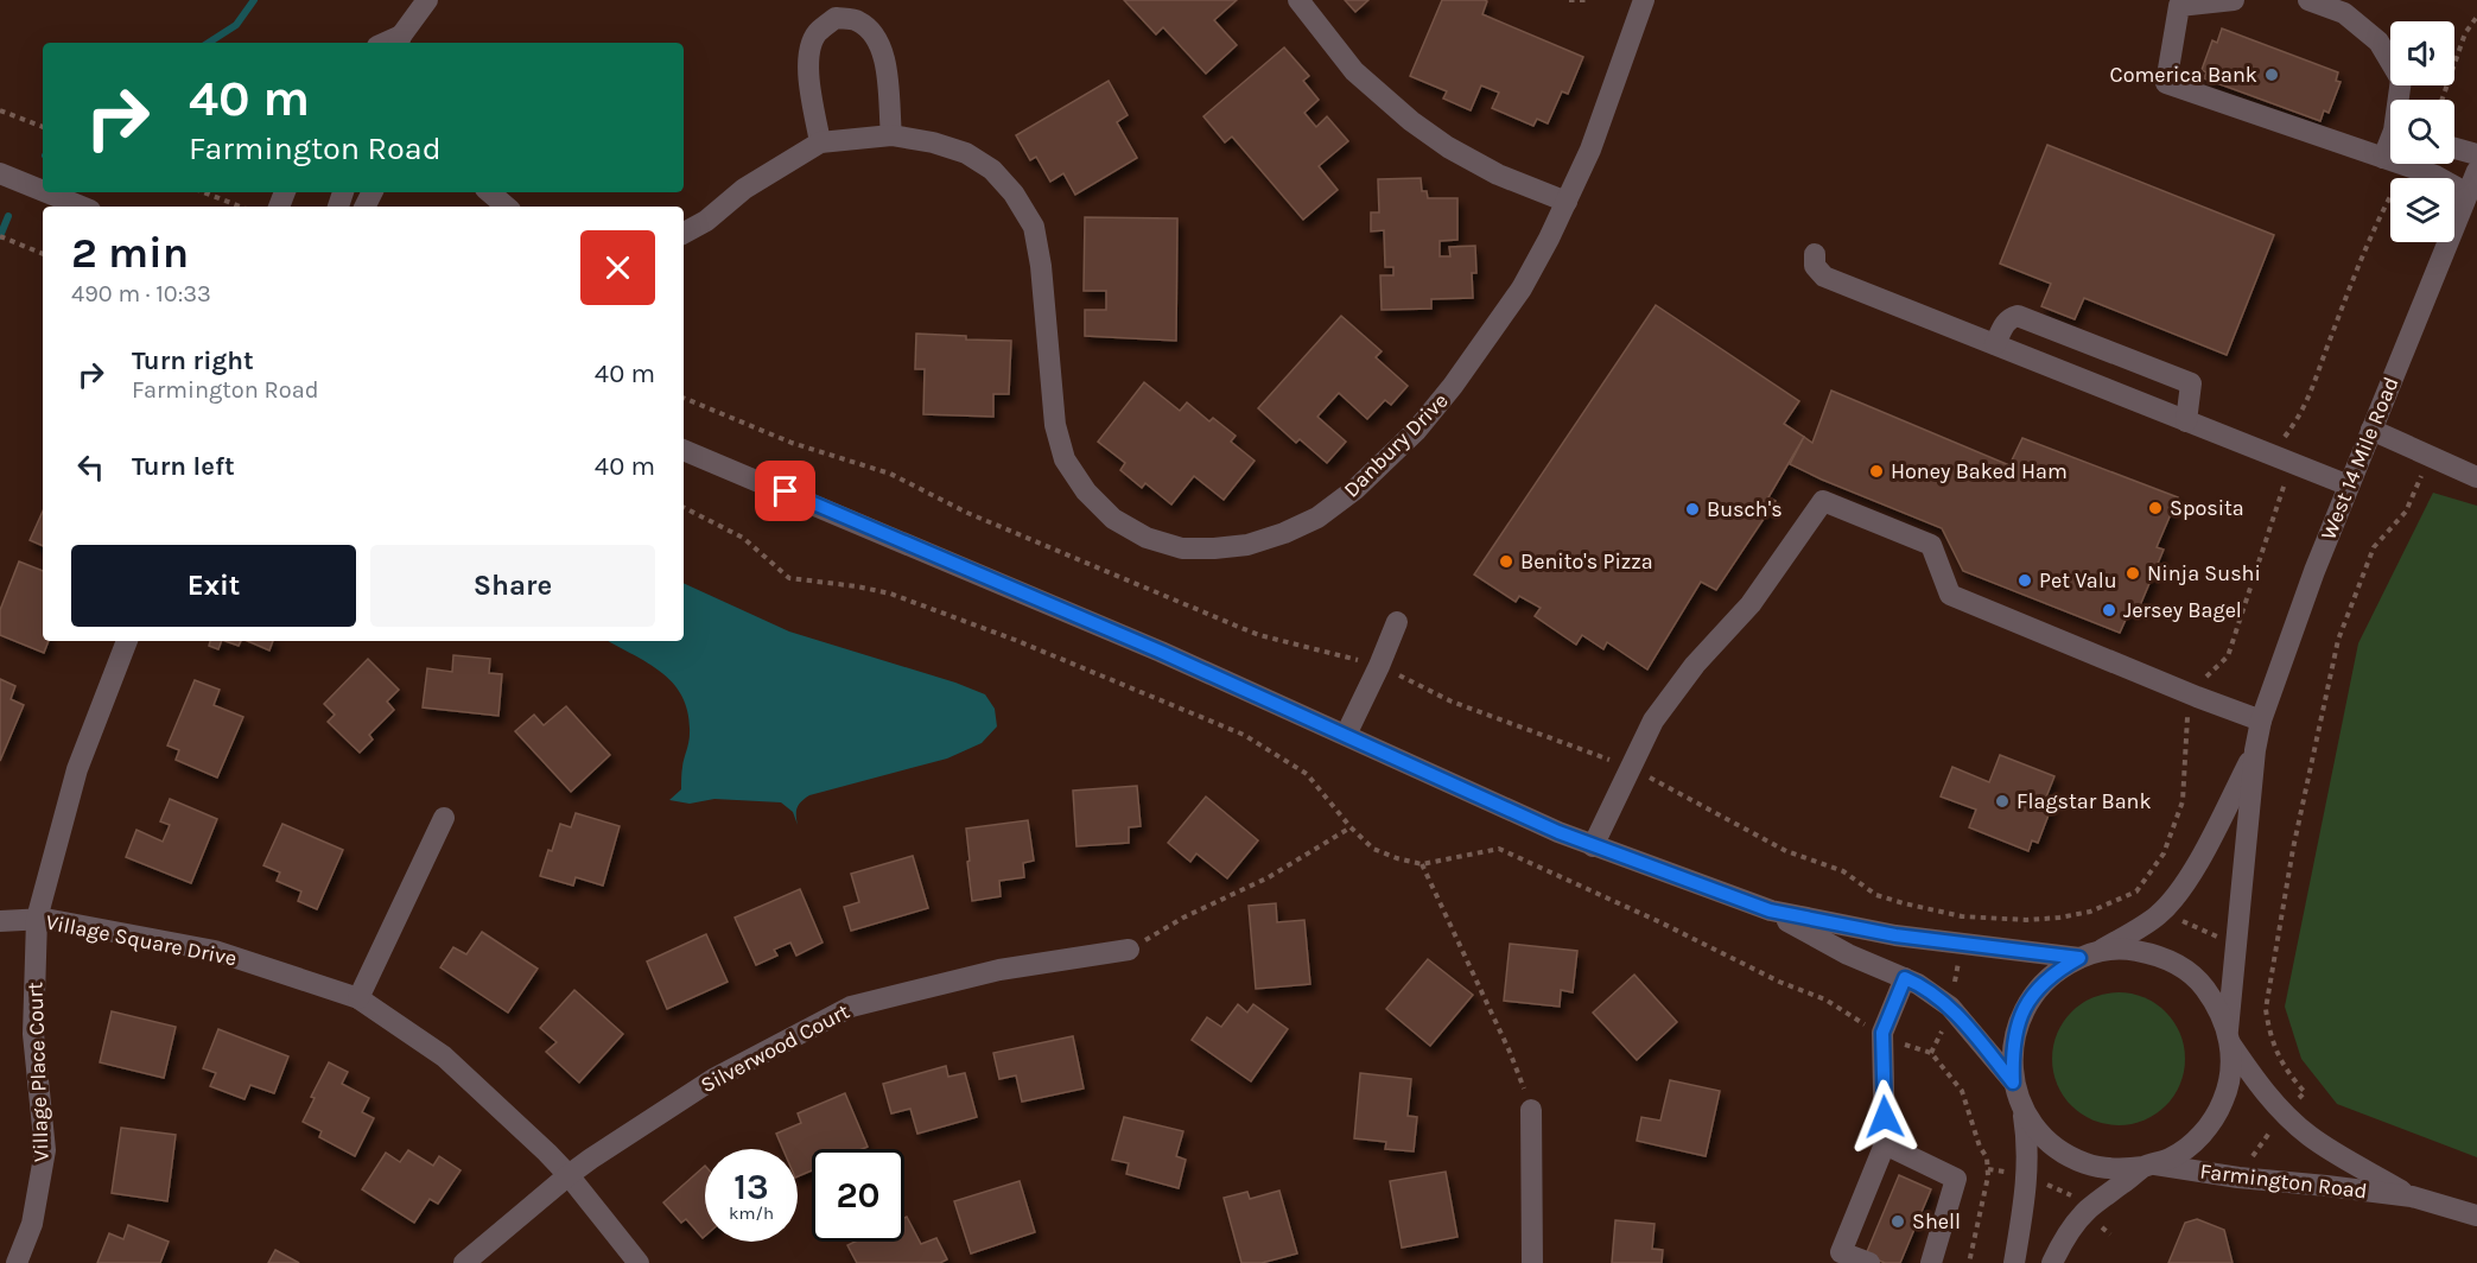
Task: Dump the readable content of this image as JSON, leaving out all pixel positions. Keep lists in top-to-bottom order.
{
  "streets": {
    "street": [
      "Danbury Drive",
      "West 14 Mile Road",
      "Village Square Drive",
      "Silverwood Court",
      "Village Place Court",
      "Farmington Road"
    ]
  },
  "crossings": [
    ["West 14 Mile Road", "Farmington Road"],
    ["Village Square Drive", "Silverwood Court"],
    ["Village Square Drive", "Village Place Court"]
  ],
  "places": [
    "Comerica Bank",
    "Honey Baked Ham",
    "Sposita",
    "Busch's",
    "Benito's Pizza",
    "Ninja Sushi",
    "Pet Valu",
    "Jersey Bagel",
    "Flagstar Bank",
    "Shell"
  ],
  "page": {
    "turn": ["40 m", "Farmington Road"],
    "heading": ["2 min", "490 m · 10:33"],
    "list": [
      {
        "name": "Turn right",
        "note": "Farmington Road",
        "value": "40 m"
      },
      {
        "name": "Turn left",
        "value": "40 m"
      }
    ],
    "buttons": ["Exit", "Share"],
    "speed": "13 km/h",
    "limit": "20"
  }
}
